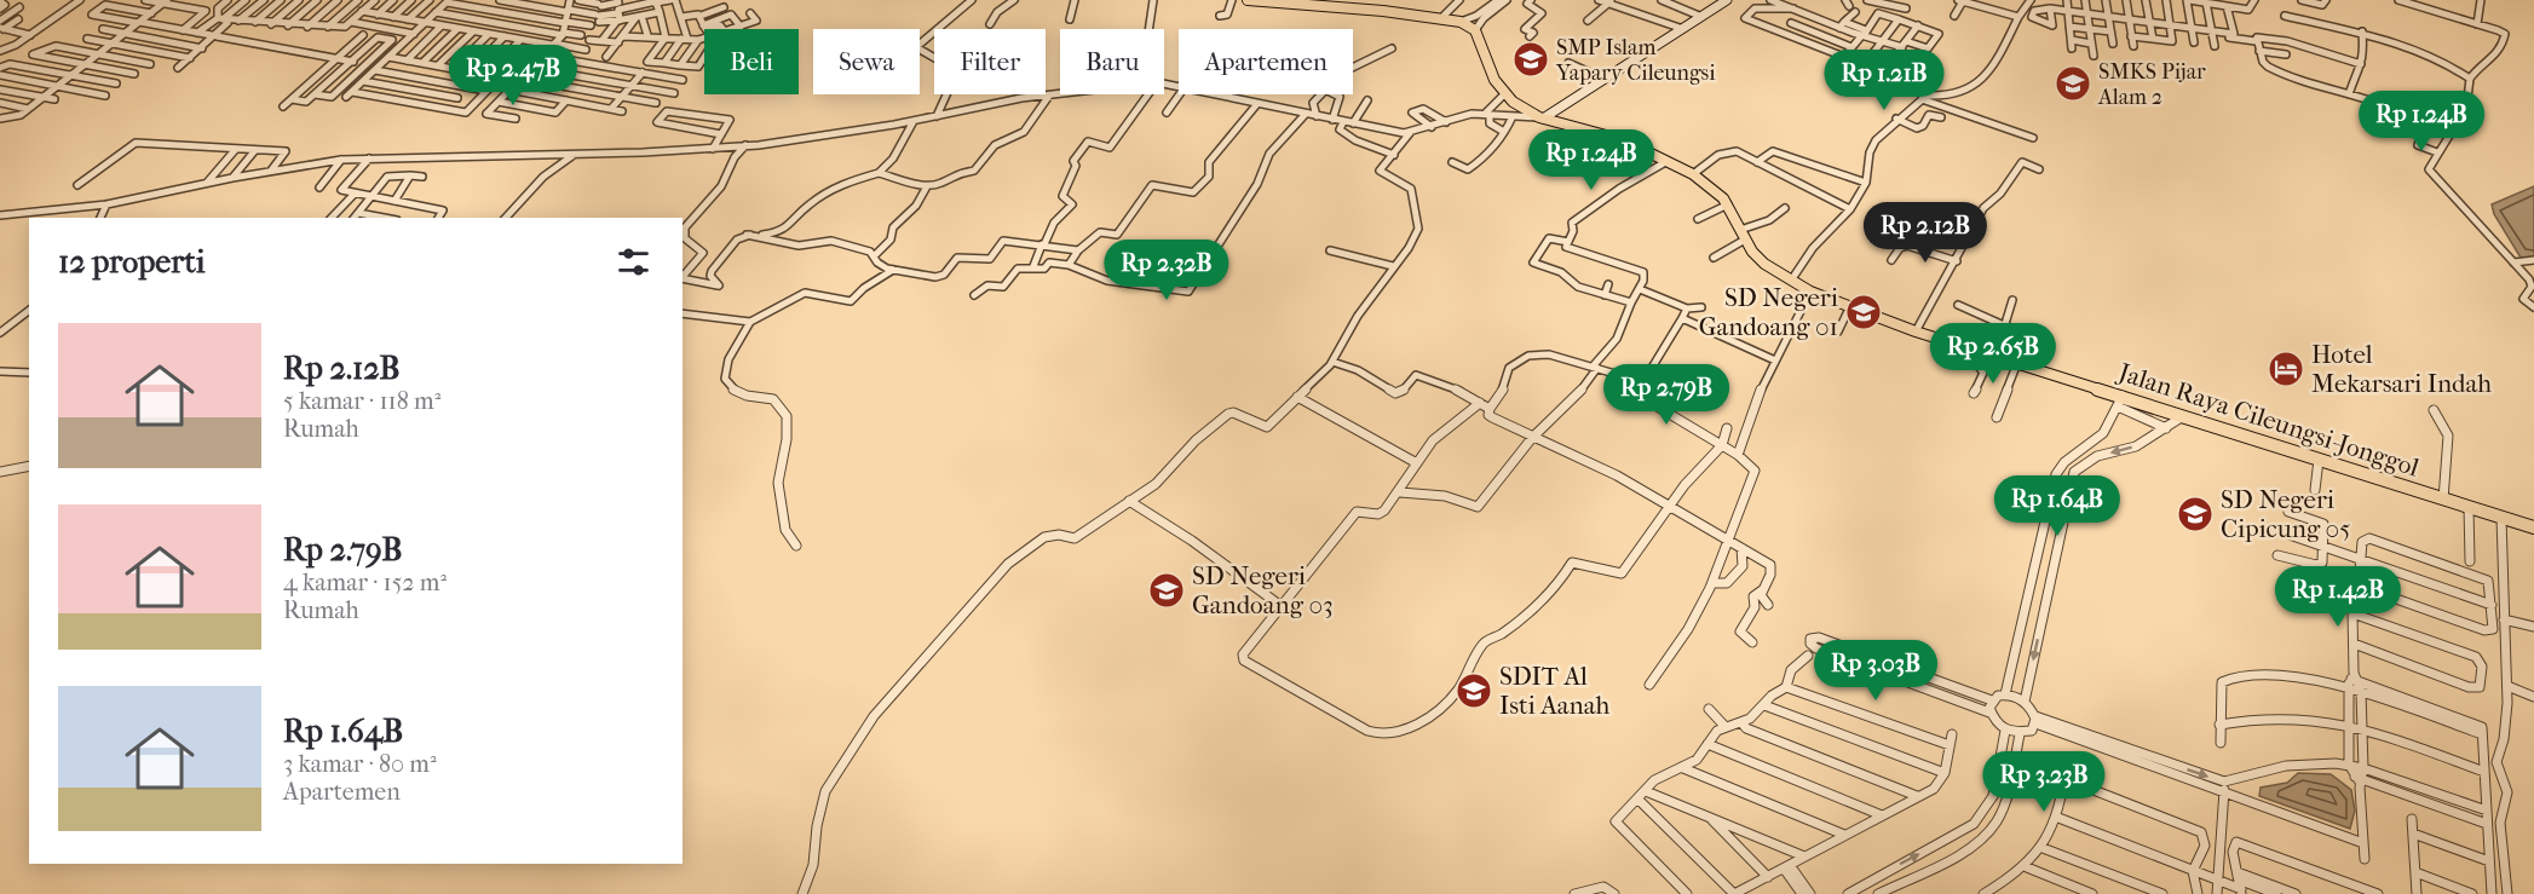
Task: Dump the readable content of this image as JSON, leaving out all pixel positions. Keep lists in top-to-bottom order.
{
  "streets": {
    "main road": ["Jalan Raya Cileungsi-Jonggol"]
  },
  "places": {
    "school or university": [
      "SMP Islam Yapary Cileungsi",
      "SMKS Pijar Alam 2",
      "SD Negeri Gandoang 01",
      "SD Negeri Cipicung 05",
      "SD Negeri Gandoang 03",
      "SDIT Al Isti Aanah"
    ],
    "hotel": ["Hotel Mekarsari Indah"]
  },
  "page": {
    "chip": [
      "Beli",
      "Sewa",
      "Filter",
      "Baru",
      "Apartemen"
    ],
    "price": [
      "Rp 2.47B",
      "Rp 1.21B",
      "Rp 1.24B",
      "Rp 1.24B",
      "Rp 2.12B",
      "Rp 2.32B",
      "Rp 2.65B",
      "Rp 2.79B",
      "Rp 1.64B",
      "Rp 1.42B",
      "Rp 3.03B",
      "Rp 3.23B"
    ],
    "heading": "12 properti",
    "list": [
      {
        "name": "Rp 2.12B",
        "note": "5 kamar · 118 m² · Rumah"
      },
      {
        "name": "Rp 2.79B",
        "note": "4 kamar · 152 m² · Rumah"
      },
      {
        "name": "Rp 1.64B",
        "note": "3 kamar · 80 m² · Apartemen"
      }
    ]
  }
}
